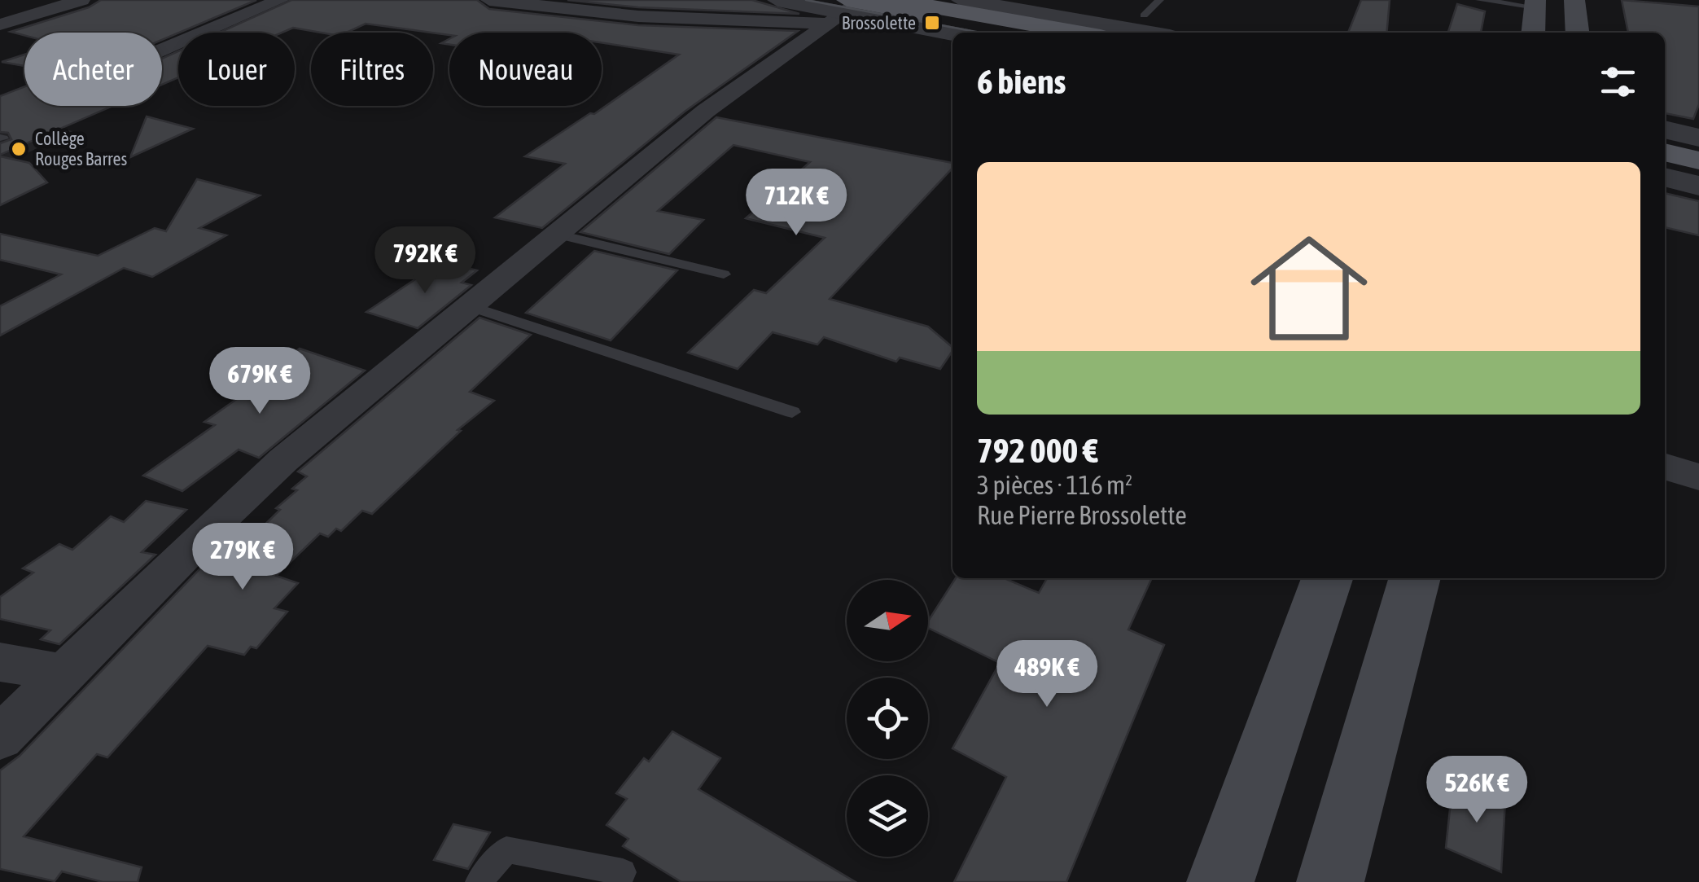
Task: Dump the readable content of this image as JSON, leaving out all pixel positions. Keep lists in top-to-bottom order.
{
  "places": {
    "transit": ["Brossolette"],
    "other": ["Collège Rouges Barres"]
  },
  "north": "right",
  "page": {
    "chip": [
      "Acheter",
      "Louer",
      "Filtres",
      "Nouveau"
    ],
    "heading": "6 biens",
    "list": [
      {
        "name": "792 000 €",
        "note": "3 pièces · 116 m² · Rue Pierre Brossolette"
      }
    ],
    "price": [
      "712K €",
      "792K €",
      "679K €",
      "279K €",
      "489K €",
      "526K €"
    ]
  }
}
